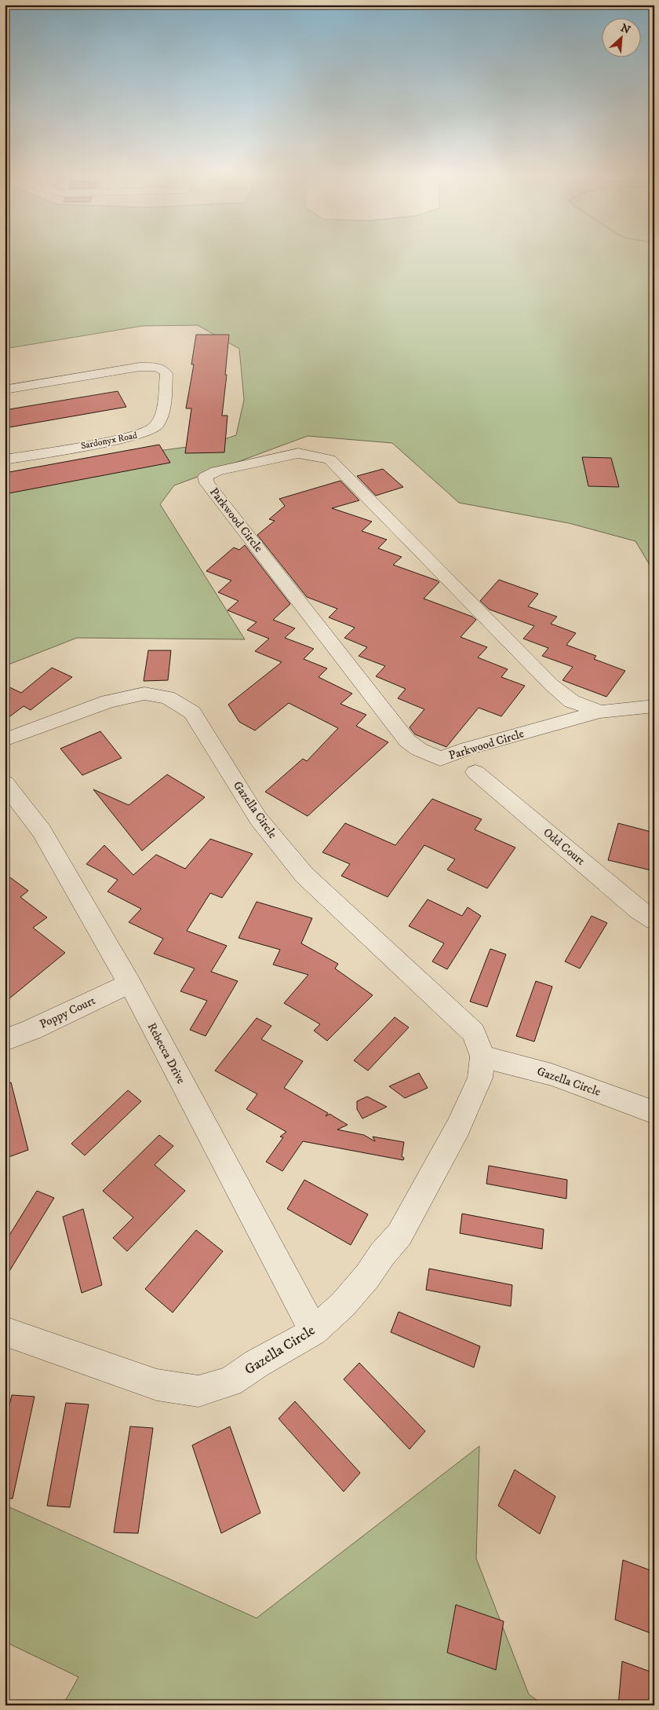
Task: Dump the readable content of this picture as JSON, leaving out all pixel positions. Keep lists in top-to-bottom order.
{
  "streets": {
    "street": [
      "Sardonyx Road",
      "Parkwood Circle",
      "Gazella Circle",
      "Odd Court",
      "Poppy Court",
      "Rebecca Drive"
    ]
  },
  "crossings": [
    ["Gazella Circle", "Rebecca Drive"],
    ["Poppy Court", "Rebecca Drive"]
  ],
  "north": "top right"
}
